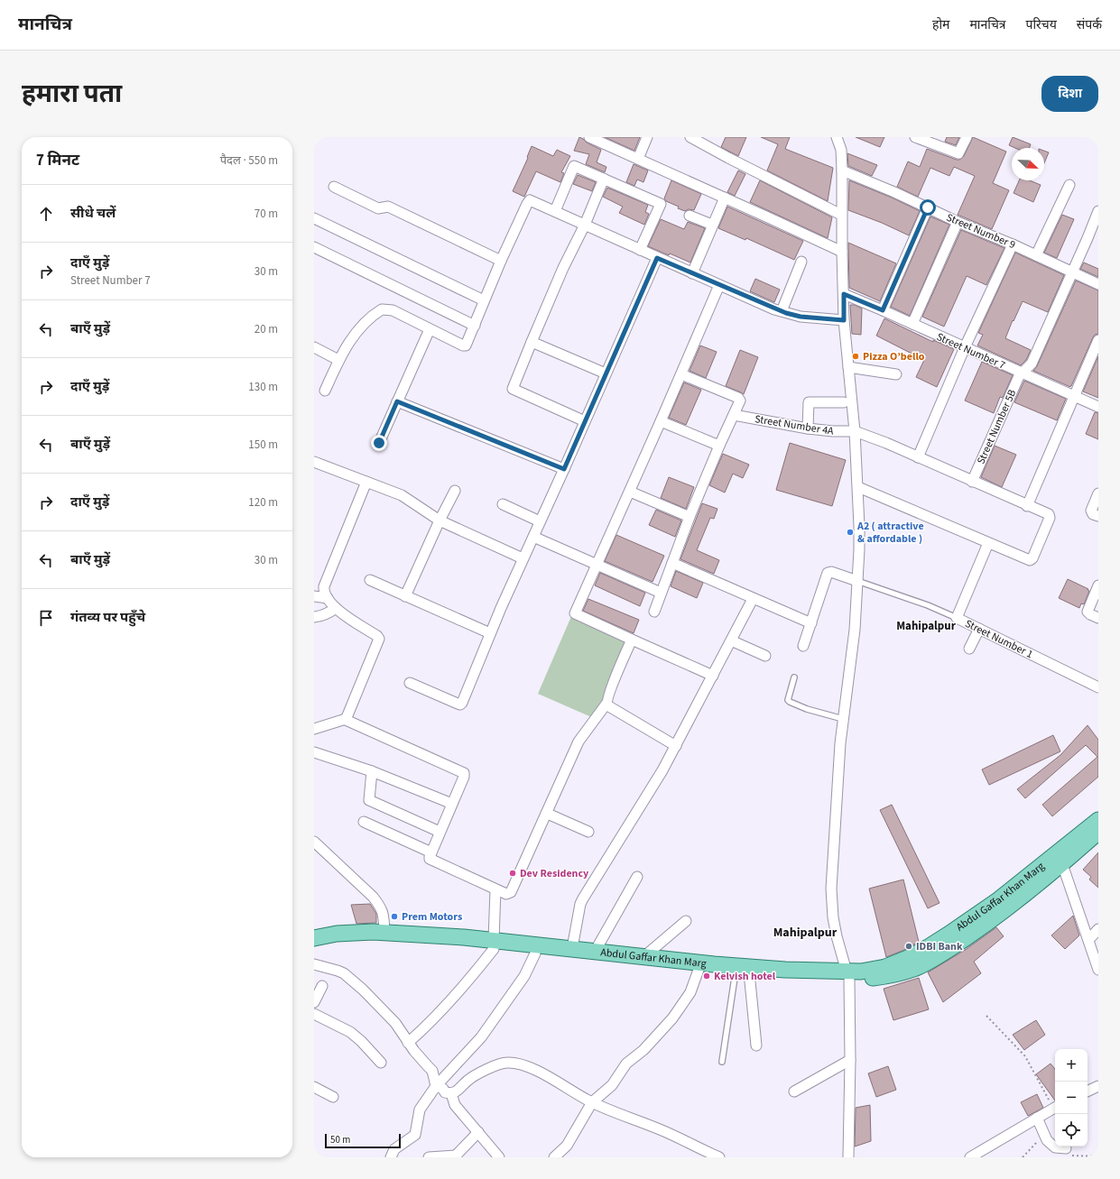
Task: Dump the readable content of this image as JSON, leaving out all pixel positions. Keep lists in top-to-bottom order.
{
  "streets": {
    "main road": ["Abdul Gaffar Khan Marg"],
    "street": [
      "Street Number 9",
      "Street Number 7",
      "Street Number 4A",
      "Street Number 5B",
      "Street Number 1"
    ]
  },
  "crossings": [
    ["Street Number 9", "Street Number 5B"],
    ["Street Number 7", "Street Number 5B"]
  ],
  "districts": ["Mahipalpur", "Mahipalpur"],
  "places": [
    "Pizza O’bello",
    "A2 ( attractive & affordable )",
    "Dev Residency",
    "Prem Motors",
    "IDBI Bank",
    "Kelvish hotel"
  ],
  "scale_bar": "50 m",
  "north": "bottom right",
  "page": {
    "header": "मानचित्र",
    "nav": [
      "होम",
      "मानचित्र",
      "परिचय",
      "संपर्क"
    ],
    "title": "हमारा पता",
    "buttons": "दिशा",
    "heading": ["7 मिनट", "पैदल · 550 m"],
    "list": [
      ["सीधे चलें", "70 m"],
      ["दाएँ मुड़ें", "Street Number 7", "30 m"],
      ["बाएँ मुड़ें", "20 m"],
      ["दाएँ मुड़ें", "130 m"],
      ["बाएँ मुड़ें", "150 m"],
      ["दाएँ मुड़ें", "120 m"],
      ["बाएँ मुड़ें", "30 m"],
      "गंतव्य पर पहुँचे"
    ],
    "map_buttons": ["+", "−"],
    "scale": "50 m"
  }
}
